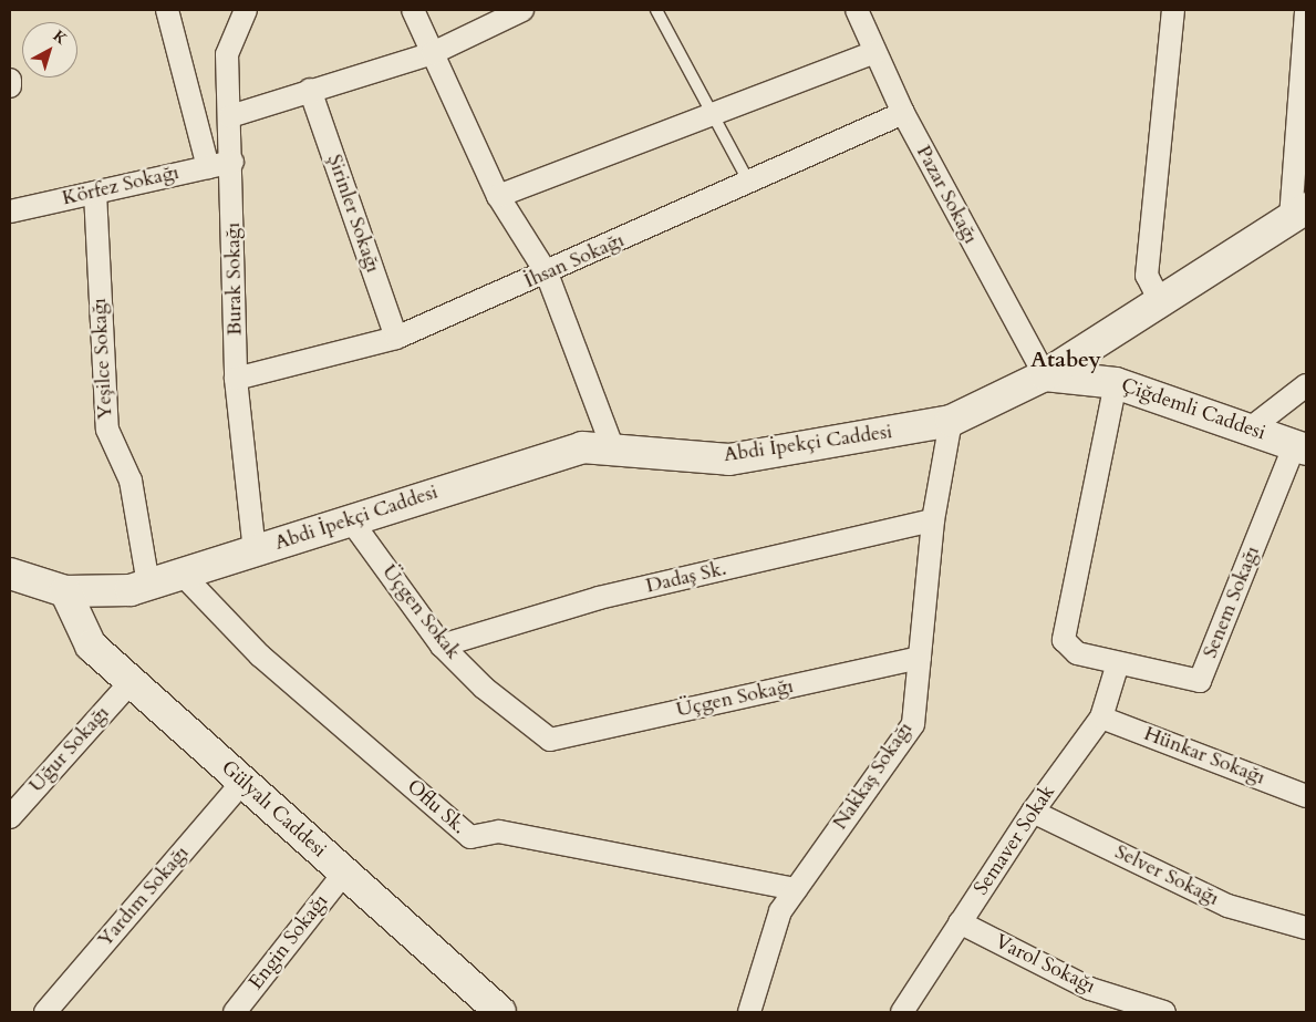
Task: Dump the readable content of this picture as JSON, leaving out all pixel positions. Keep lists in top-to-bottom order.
{
  "streets": {
    "main road": ["Çiğdemli Caddesi", "Abdi İpekçi Caddesi", "Gülyalı Caddesi"],
    "street": [
      "Körfez Sokağı",
      "Pazar Sokağı",
      "Şirinler Sokağı",
      "İhsan Sokağı",
      "Burak Sokağı",
      "Yeşilce Sokağı",
      "Dadaş Sk.",
      "Senem Sokağı",
      "Üçgen Sokak",
      "Üçgen Sokağı",
      "Uğur Sokağı",
      "Hünkar Sokağı",
      "Nakkaş Sokağı",
      "Oflu Sk.",
      "Semaver Sokak",
      "Selver Sokağı",
      "Yardım Sokağı",
      "Engin Sokağı",
      "Varol Sokağı"
    ]
  },
  "crossings": [
    ["Körfez Sokağı", "Burak Sokağı"],
    ["Körfez Sokağı", "Yeşilce Sokağı"],
    ["Pazar Sokağı", "İhsan Sokağı"],
    ["Pazar Sokağı", "Çiğdemli Caddesi"],
    ["Pazar Sokağı", "Abdi İpekçi Caddesi"],
    ["Şirinler Sokağı", "İhsan Sokağı"],
    ["İhsan Sokağı", "Burak Sokağı"],
    ["Burak Sokağı", "Abdi İpekçi Caddesi"],
    ["Yeşilce Sokağı", "Abdi İpekçi Caddesi"],
    ["Çiğdemli Caddesi", "Abdi İpekçi Caddesi"],
    ["Çiğdemli Caddesi", "Senem Sokağı"],
    ["Abdi İpekçi Caddesi", "Üçgen Sokak"],
    ["Abdi İpekçi Caddesi", "Nakkaş Sokağı"],
    ["Abdi İpekçi Caddesi", "Oflu Sk."],
    ["Abdi İpekçi Caddesi", "Gülyalı Caddesi"],
    ["Dadaş Sk.", "Üçgen Sokak"],
    ["Dadaş Sk.", "Nakkaş Sokağı"],
    ["Senem Sokağı", "Semaver Sokak"],
    ["Üçgen Sokak", "Üçgen Sokağı"],
    ["Üçgen Sokağı", "Nakkaş Sokağı"],
    ["Uğur Sokağı", "Gülyalı Caddesi"],
    ["Hünkar Sokağı", "Semaver Sokak"],
    ["Nakkaş Sokağı", "Oflu Sk."],
    ["Gülyalı Caddesi", "Yardım Sokağı"],
    ["Gülyalı Caddesi", "Engin Sokağı"],
    ["Semaver Sokak", "Selver Sokağı"],
    ["Semaver Sokak", "Varol Sokağı"]
  ],
  "districts": ["Atabey"],
  "north": "top right"
}
